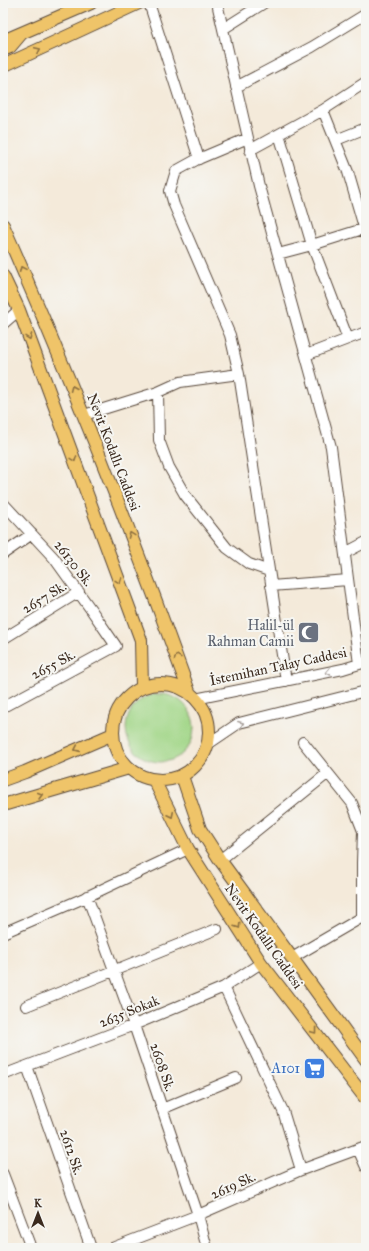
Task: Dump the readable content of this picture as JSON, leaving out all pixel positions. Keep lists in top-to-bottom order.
{
  "streets": {
    "main road": ["Nevit Kodallı Caddesi"],
    "street": [
      "26130 Sk.",
      "2657 Sk.",
      "2655 Sk.",
      "İstemihan Talay Caddesi",
      "2635 Sokak",
      "2608 Sk.",
      "2612 Sk.",
      "2619 Sk."
    ]
  },
  "crossings": [
    ["Nevit Kodallı Caddesi", "İstemihan Talay Caddesi"],
    ["Nevit Kodallı Caddesi", "2635 Sokak"],
    ["26130 Sk.", "2657 Sk."],
    ["26130 Sk.", "2655 Sk."],
    ["2635 Sokak", "2608 Sk."],
    ["2635 Sokak", "2612 Sk."],
    ["2608 Sk.", "2619 Sk."]
  ],
  "places": {
    "mosque": ["Halil-ül Rahman Camii"],
    "supermarket": ["A101"]
  },
  "north": "top"
}
